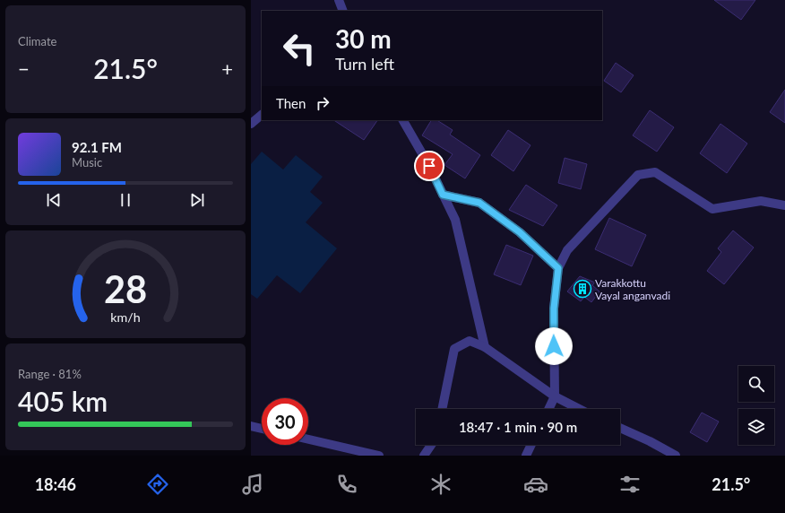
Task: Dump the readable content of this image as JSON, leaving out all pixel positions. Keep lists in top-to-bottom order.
{
  "places": {
    "building": ["Varakkottu Vayal anganvadi"]
  },
  "page": {
    "tile": [
      "Climate",
      ["Range · 81%", "405 km"]
    ],
    "turn": ["30 m", "Turn left"],
    "heat": ["−", "21.5°", "+"],
    "then": "Then",
    "song": ["92.1 FM", "Music"],
    "limit": "30",
    "trip": "18:47 · 1 min · 90 m",
    "tabs": ["18:46", "21.5°"],
    "gauge": ["28", "km/h"]
  }
}
